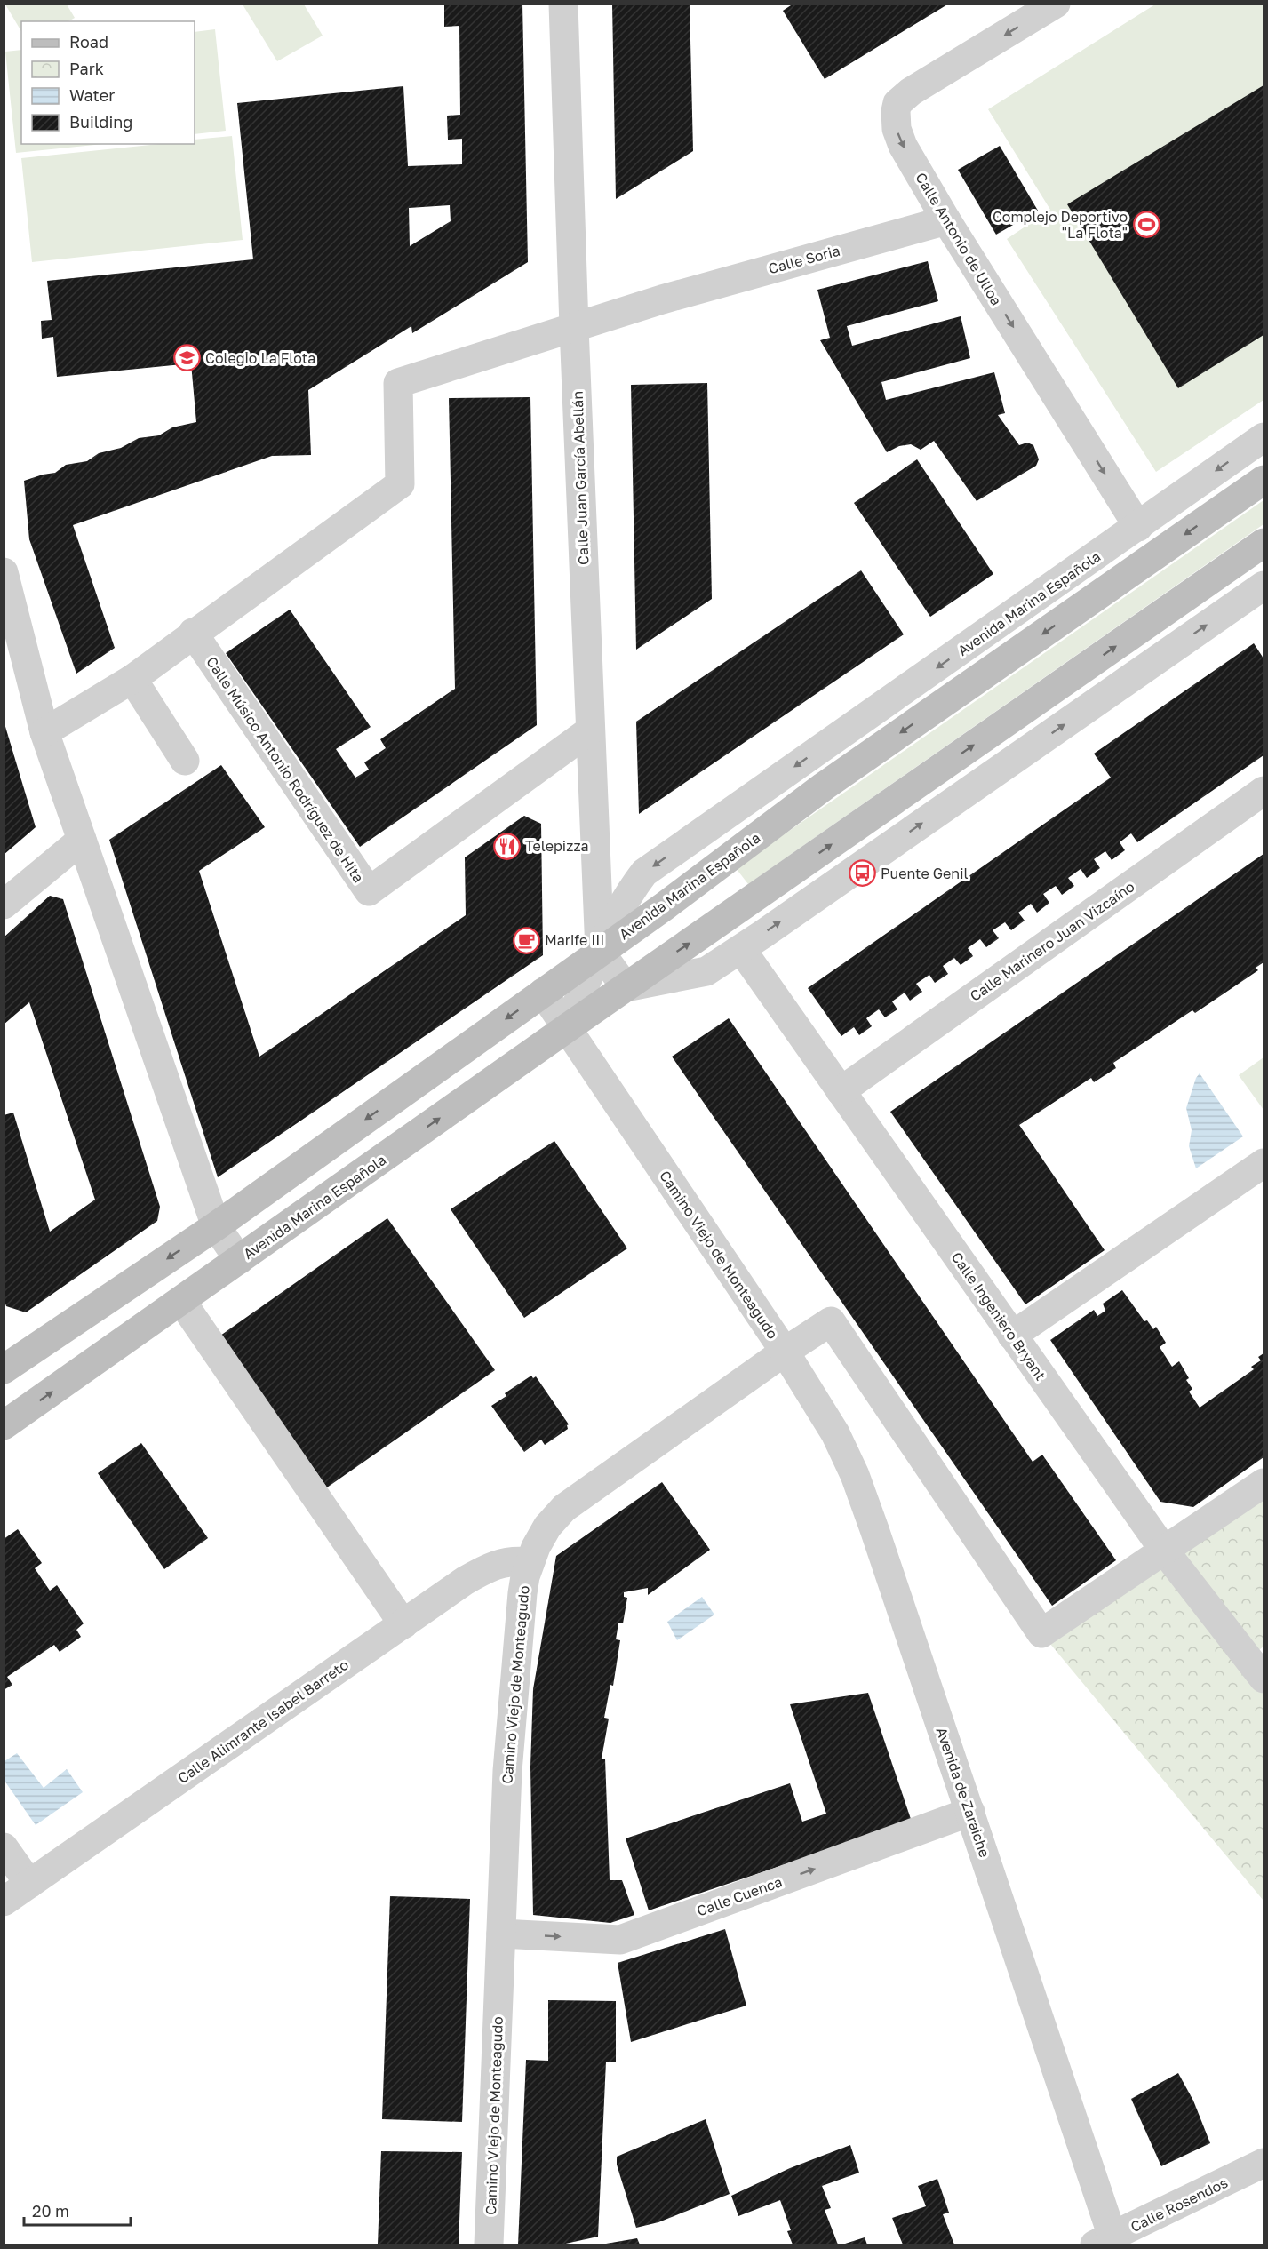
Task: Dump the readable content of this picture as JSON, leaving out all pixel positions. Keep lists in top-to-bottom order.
{
  "streets": {
    "main road": ["Avenida Marina Española"],
    "street": [
      "Calle Antonio de Ulloa",
      "Calle Soria",
      "Calle Juan García Abellán",
      "Calle Músico Antonio Rodríguez de Hita",
      "Calle Marinero Juan Vizcaíno",
      "Camino Viejo de Monteagudo",
      "Calle Ingeniero Bryant",
      "Calle Alimrante Isabel Barreto",
      "Avenida de Zaraiche",
      "Calle Cuenca",
      "Calle Rosendos"
    ]
  },
  "crossings": [
    ["Calle Antonio de Ulloa", "Calle Soria"],
    ["Calle Antonio de Ulloa", "Avenida Marina Española"],
    ["Calle Soria", "Calle Juan García Abellán"],
    ["Calle Soria", "Calle Músico Antonio Rodríguez de Hita"],
    ["Calle Juan García Abellán", "Avenida Marina Española"],
    ["Calle Juan García Abellán", "Calle Músico Antonio Rodríguez de Hita"],
    ["Avenida Marina Española", "Camino Viejo de Monteagudo"],
    ["Avenida Marina Española", "Calle Ingeniero Bryant"],
    ["Calle Marinero Juan Vizcaíno", "Calle Ingeniero Bryant"],
    ["Camino Viejo de Monteagudo", "Calle Alimrante Isabel Barreto"],
    ["Camino Viejo de Monteagudo", "Avenida de Zaraiche"],
    ["Camino Viejo de Monteagudo", "Calle Cuenca"],
    ["Avenida de Zaraiche", "Calle Cuenca"],
    ["Avenida de Zaraiche", "Calle Rosendos"]
  ],
  "one_way": ["Calle Cuenca"],
  "places": {
    "sports": ["Complejo Deportivo \"La Flota\""],
    "school or university": ["Colegio La Flota"],
    "restaurant": ["Telepizza"],
    "bus stop": ["Puente Genil"],
    "cafe": ["Marife III"]
  },
  "legend": [
    "Road",
    "Park",
    "Water",
    "Building"
  ],
  "scale_bar": "20 m"
}
